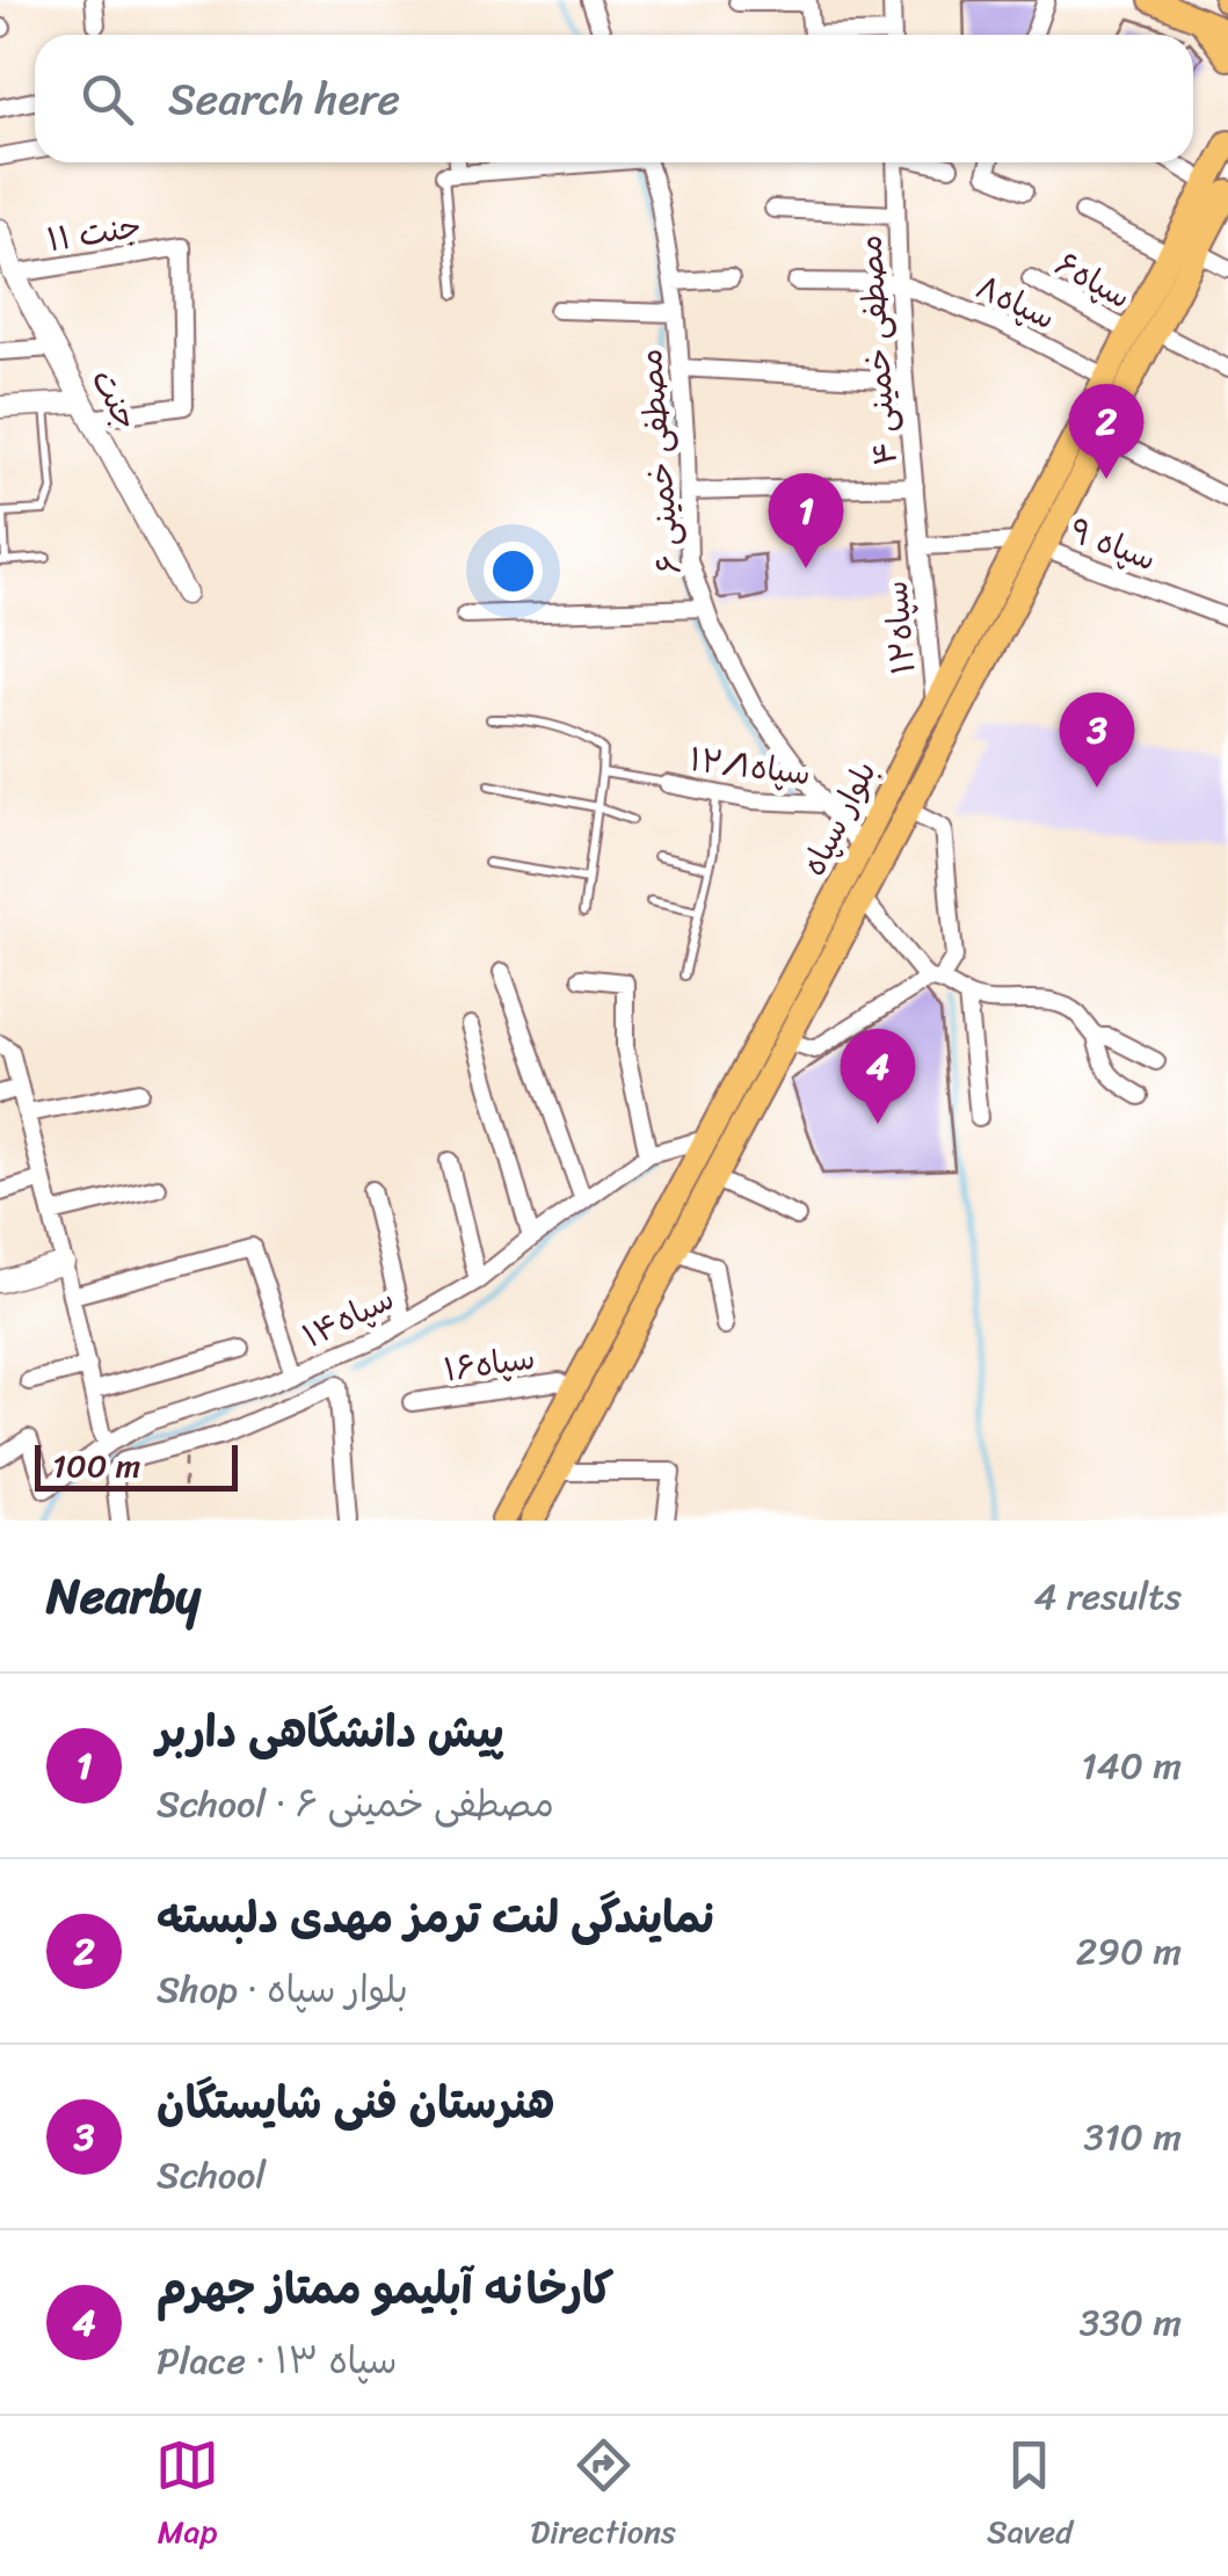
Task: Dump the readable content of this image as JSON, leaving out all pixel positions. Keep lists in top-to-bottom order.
{
  "streets": {
    "main road": ["بلوار سپاه"],
    "street": [
      "جنت ۱۱",
      "سپاه۶",
      "سپاه۸",
      "مصطفی خمینی ۴",
      "جنت",
      "مصطفی خمینی ۶",
      "سپاه ۹",
      "سپاه۱۲",
      "سپاه۱۲/۱",
      "سپاه۱۴",
      "سپاه۱۶"
    ]
  },
  "crossings": [
    ["جنت ۱۱", "جنت"],
    ["سپاه۶", "بلوار سپاه"],
    ["سپاه۸", "مصطفی خمینی ۴"],
    ["سپاه۸", "بلوار سپاه"],
    ["مصطفی خمینی ۴", "سپاه۱۲"],
    ["مصطفی خمینی ۶", "سپاه۱۲/۱"],
    ["سپاه ۹", "بلوار سپاه"],
    ["سپاه۱۲", "بلوار سپاه"],
    ["سپاه۱۲/۱", "بلوار سپاه"],
    ["بلوار سپاه", "سپاه۱۴"],
    ["بلوار سپاه", "سپاه۱۶"]
  ],
  "scale_bar": "100 m",
  "page": {
    "search": "Search here",
    "pins": [
      "2",
      "1",
      "3",
      "4"
    ],
    "scale": "100 m",
    "heading": ["Nearby", "4 results"],
    "list": [
      {
        "mark": "1",
        "name": "پیش دانشگاهی داربر",
        "note": "School · مصطفی خمینی ۶",
        "value": "140 m"
      },
      {
        "mark": "2",
        "name": "نمایندگی لنت ترمز مهدی دلبسته",
        "note": "Shop · بلوار سپاه",
        "value": "290 m"
      },
      {
        "mark": "3",
        "name": "هنرستان فنی شایستگان",
        "note": "School",
        "value": "310 m"
      },
      {
        "mark": "4",
        "name": "کارخانه آبلیمو ممتاز جهرم",
        "note": "Place · سپاه ۱۳",
        "value": "330 m"
      }
    ],
    "nav": ["Map", "Directions", "Saved"]
  }
}
